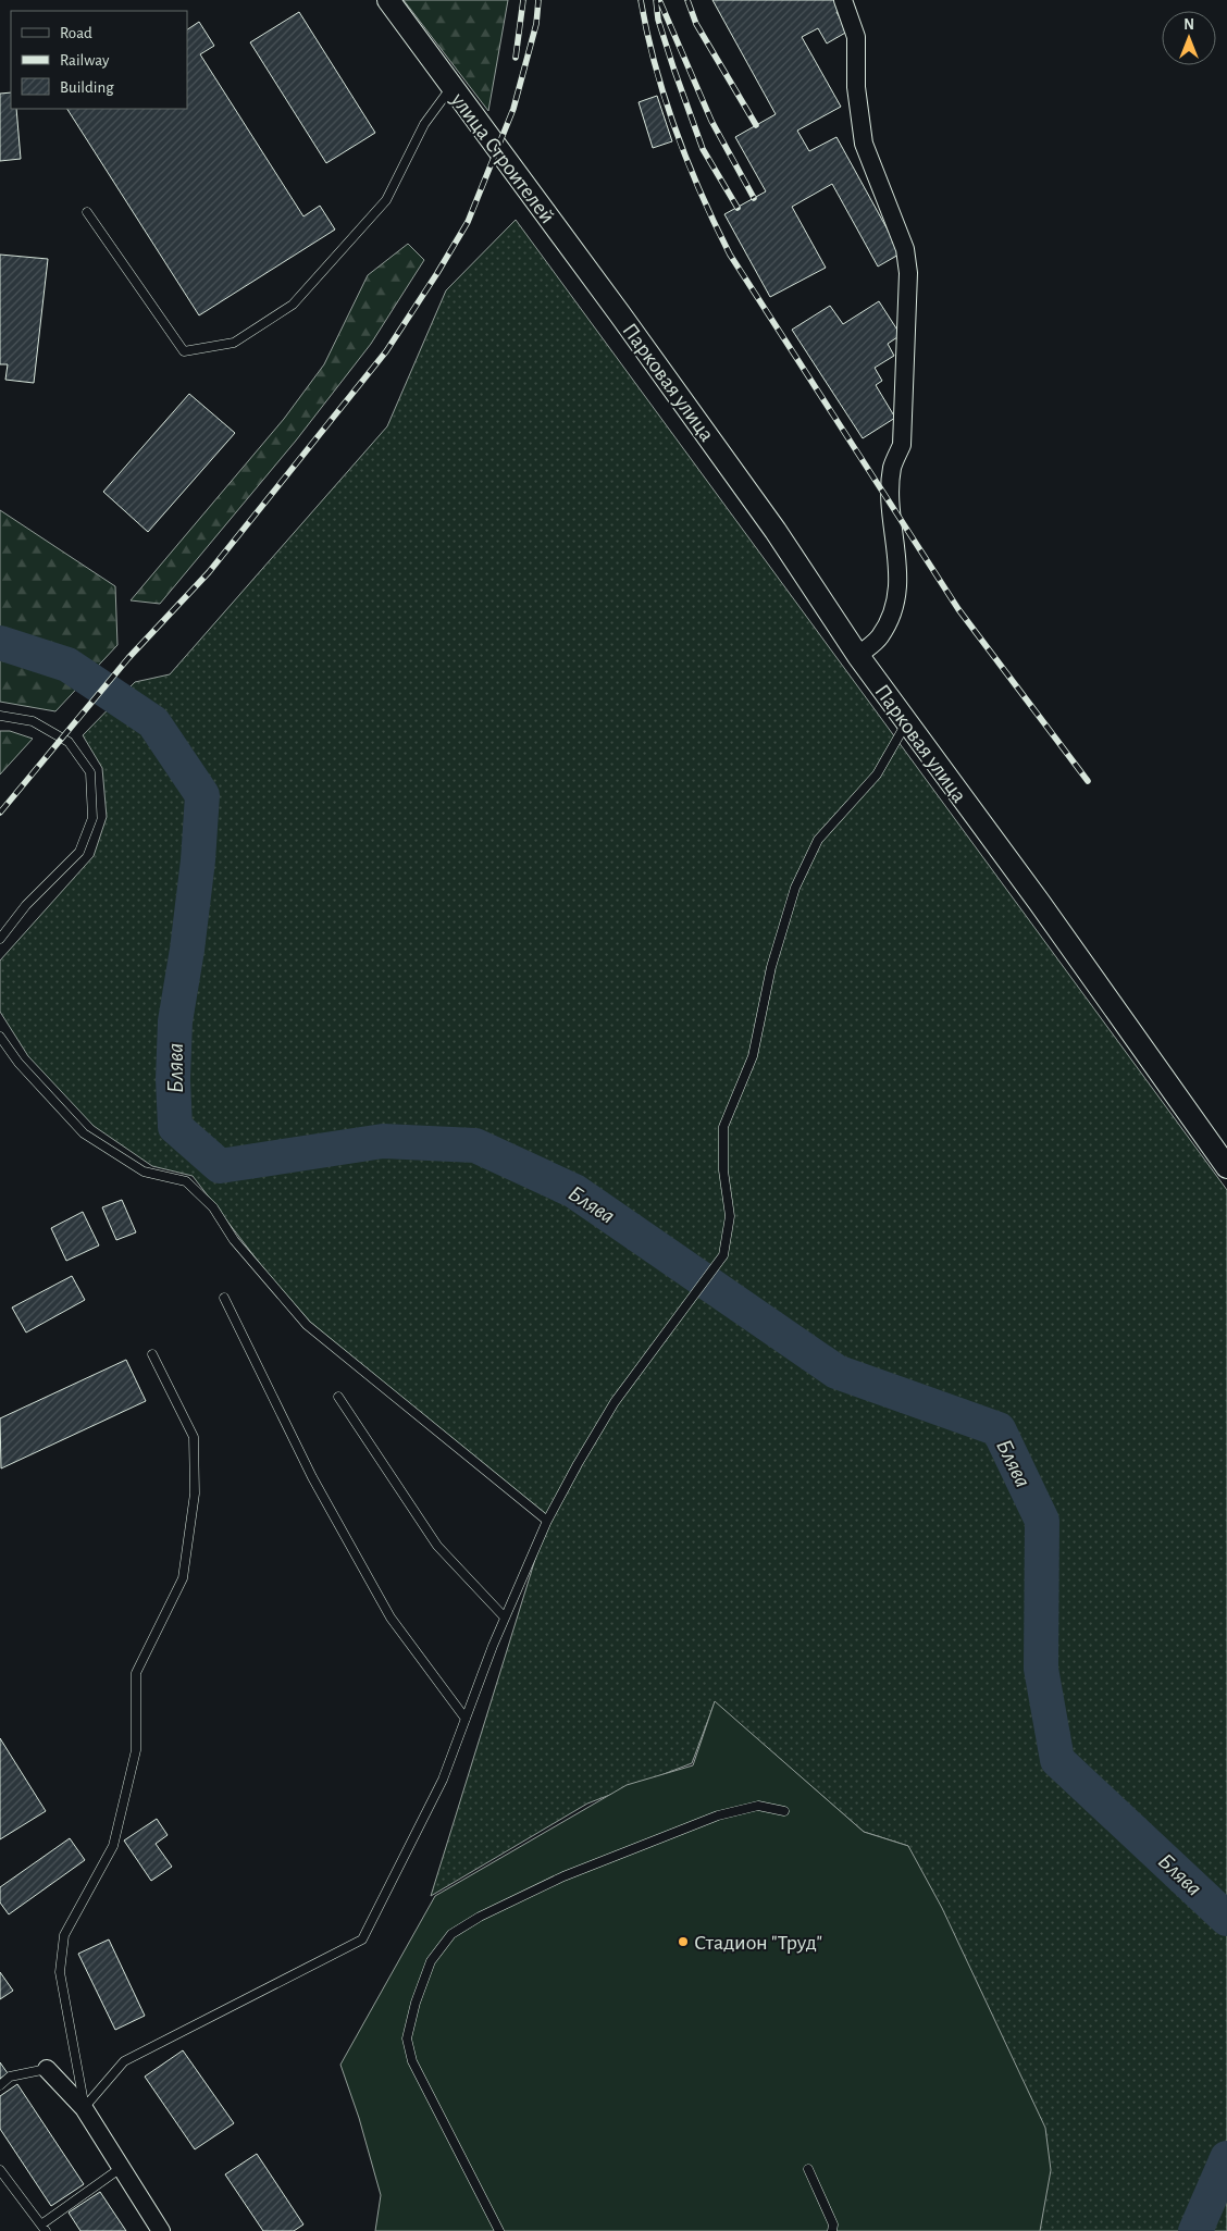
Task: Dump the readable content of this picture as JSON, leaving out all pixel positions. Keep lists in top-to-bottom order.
{
  "streets": {
    "street": ["улица Строителей", "Парковая улица"]
  },
  "crossings": [
    ["улица Строителей", "Парковая улица"]
  ],
  "water": ["Блява"],
  "places": ["Стадион \"Труд\""],
  "legend": ["Road", "Railway", "Building"],
  "north": "top"
}
